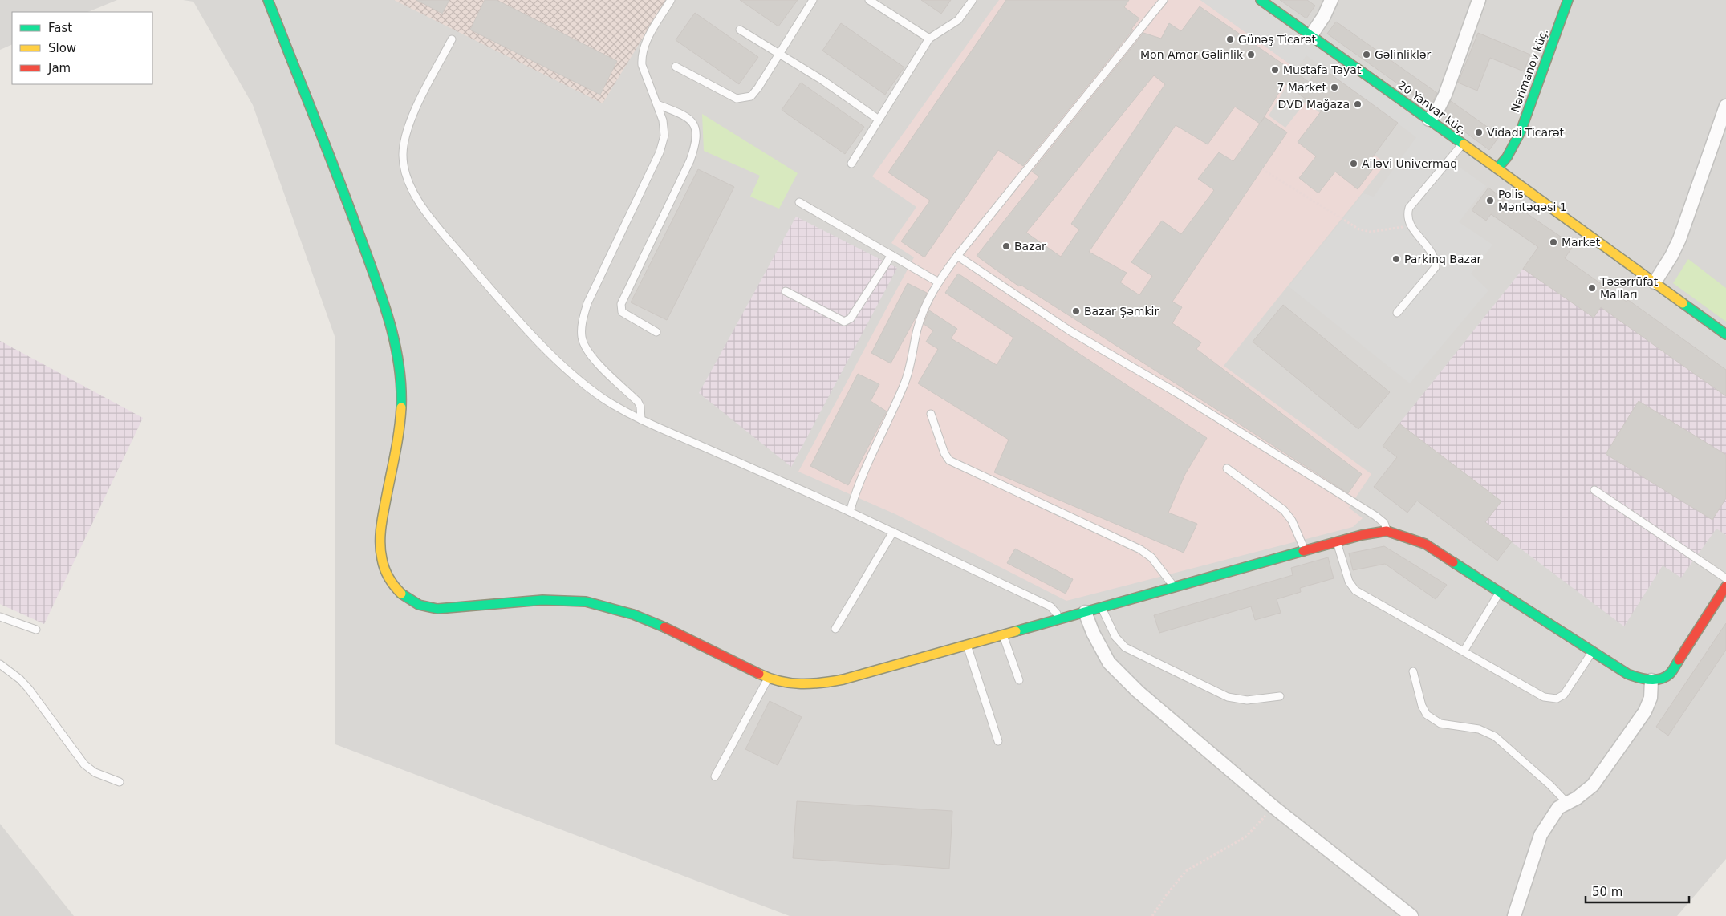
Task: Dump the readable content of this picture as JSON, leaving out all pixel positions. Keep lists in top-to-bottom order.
{
  "streets": {
    "street": ["Nərimanov küç.", "20 Yanvar küç."]
  },
  "crossings": [
    ["Nərimanov küç.", "20 Yanvar küç."]
  ],
  "places": [
    "Günəş Ticarət",
    "Mon Amor Gəlinlik",
    "Gəlinliklər",
    "Mustafa Tayat",
    "7 Market",
    "DVD Mağaza",
    "Vidadi Ticarət",
    "Ailəvi Univermaq",
    "Polis Məntəqəsi 1",
    "Market",
    "Bazar",
    "Parkinq Bazar",
    "Təsərrüfat Malları",
    "Bazar Şəmkir"
  ],
  "legend": ["Fast", "Slow", "Jam"],
  "scale_bar": "50 m"
}
